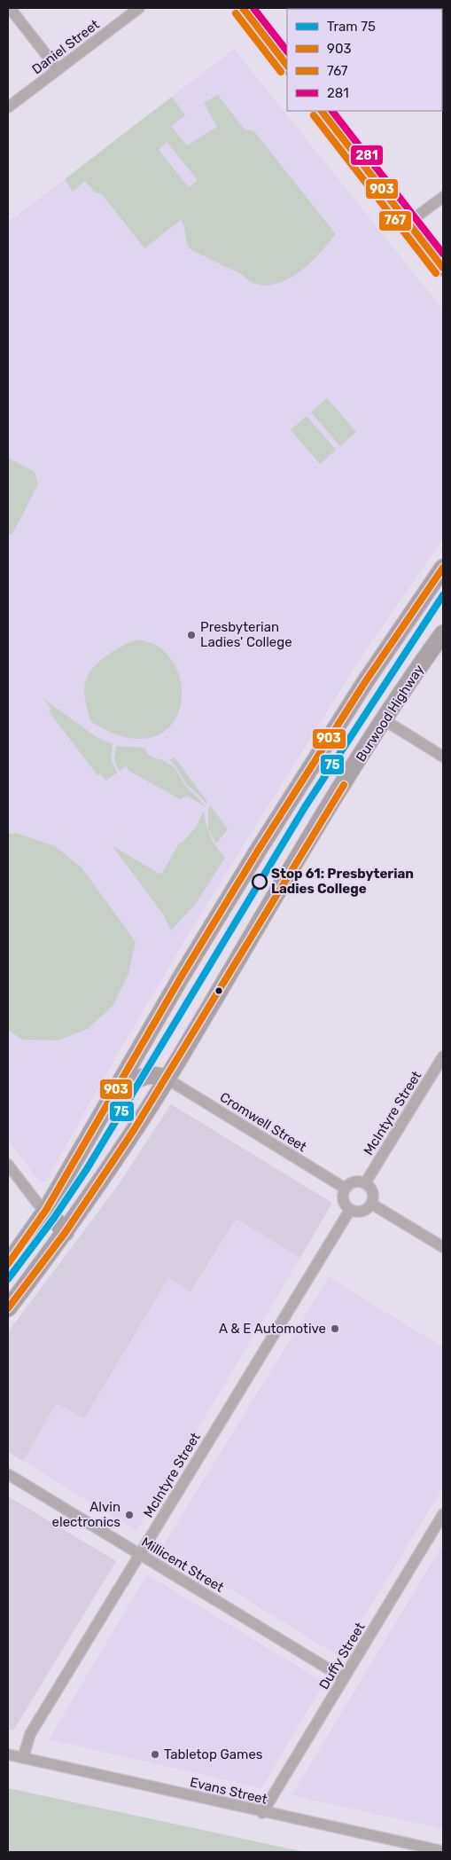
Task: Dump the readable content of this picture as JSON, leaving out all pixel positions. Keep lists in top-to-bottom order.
{
  "streets": {
    "highway": ["Burwood Highway"],
    "street": [
      "Daniel Street",
      "McIntyre Street",
      "Cromwell Street",
      "Millicent Street",
      "Duffy Street",
      "Evans Street"
    ]
  },
  "crossings": [
    ["Burwood Highway", "Cromwell Street"],
    ["McIntyre Street", "Cromwell Street"],
    ["McIntyre Street", "Millicent Street"],
    ["McIntyre Street", "Evans Street"],
    ["Millicent Street", "Duffy Street"],
    ["Duffy Street", "Evans Street"]
  ],
  "places": [
    "Presbyterian Ladies' College",
    "Stop 61: Presbyterian Ladies College",
    "A & E Automotive",
    "Alvin electronics",
    "Tabletop Games"
  ],
  "lines": [
    "transit line 903",
    "transit line 281",
    "transit line 767",
    "tram line 75"
  ],
  "legend": [
    "Tram 75",
    "903",
    "767",
    "281"
  ]
}
